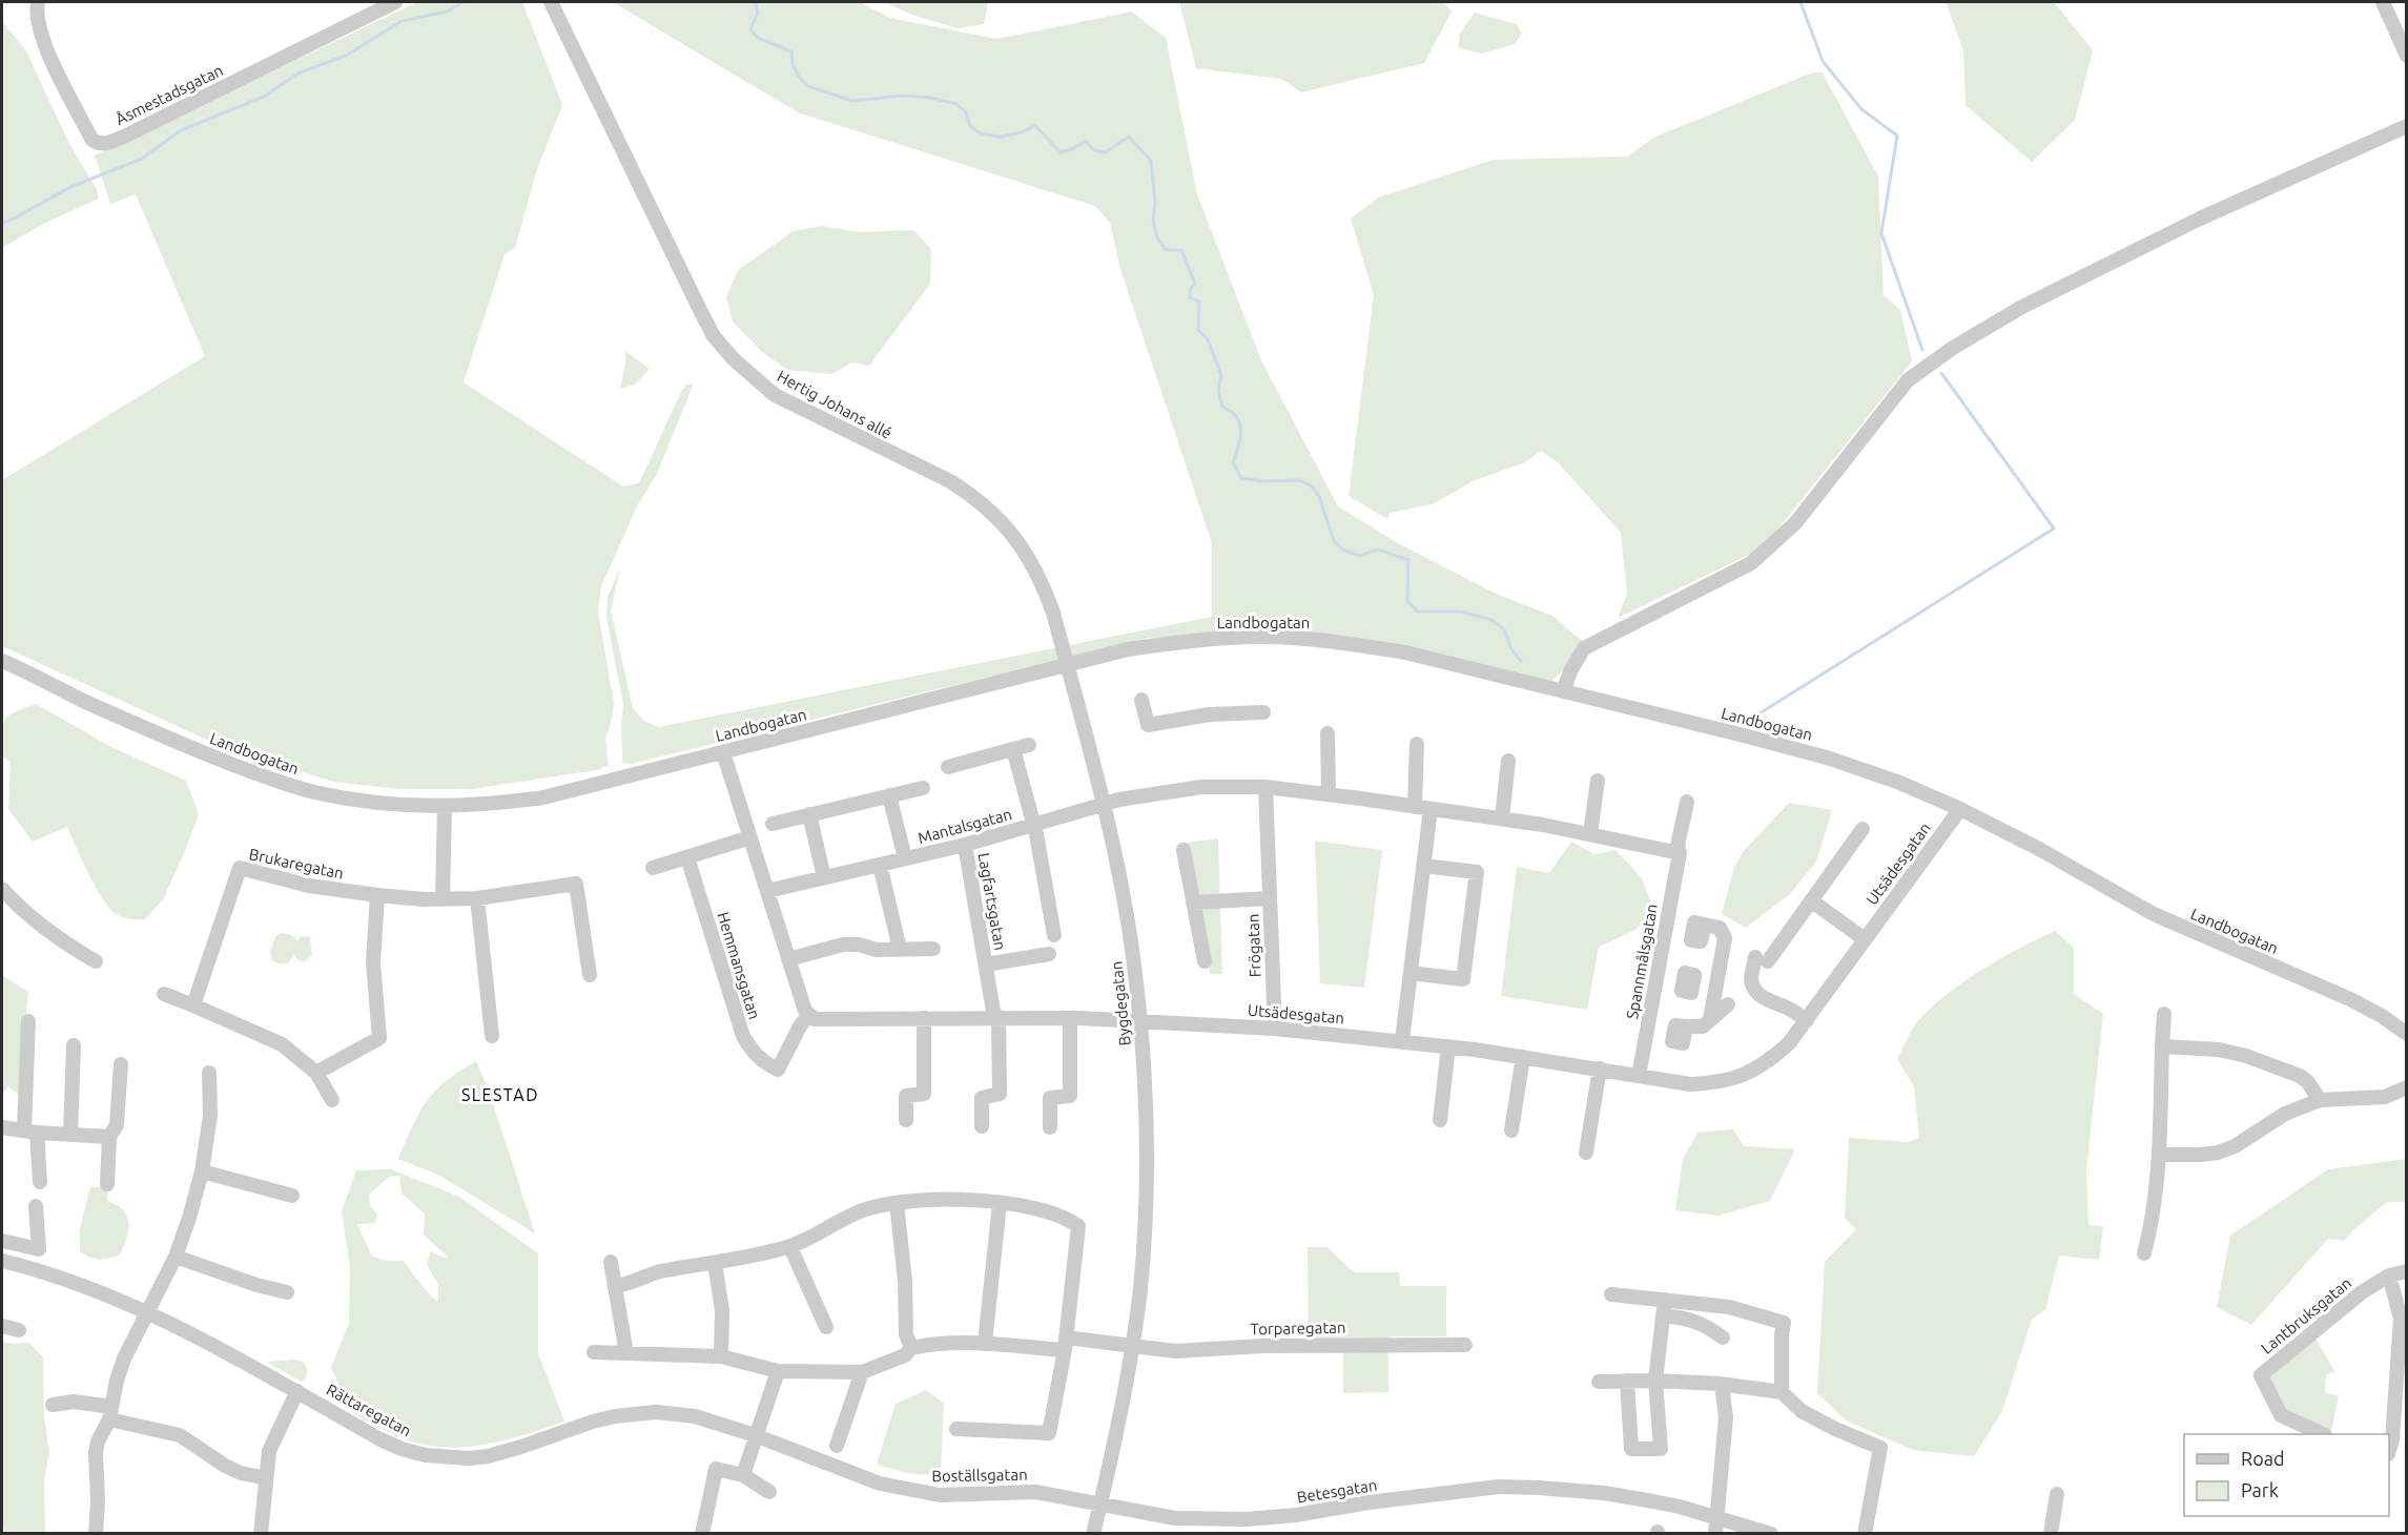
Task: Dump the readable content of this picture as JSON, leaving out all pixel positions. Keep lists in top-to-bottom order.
{
  "streets": {
    "street": [
      "Åsmestadsgatan",
      "Hertig Johans allé",
      "Landbogatan",
      "Mantalsgatan",
      "Brukaregatan",
      "Utsädesgatan",
      "Lagfartsgatan",
      "Frögatan",
      "Spannmålsgatan",
      "Hemmansgatan",
      "Bygdegatan",
      "Lantbruksgatan",
      "Torparegatan",
      "Rättaregatan",
      "Boställsgatan",
      "Betesgatan"
    ]
  },
  "crossings": [
    ["Hertig Johans allé", "Landbogatan"],
    ["Hertig Johans allé", "Bygdegatan"],
    ["Landbogatan", "Utsädesgatan"],
    ["Landbogatan", "Bygdegatan"],
    ["Mantalsgatan", "Lagfartsgatan"],
    ["Mantalsgatan", "Bygdegatan"],
    ["Utsädesgatan", "Frögatan"],
    ["Utsädesgatan", "Spannmålsgatan"],
    ["Utsädesgatan", "Bygdegatan"],
    ["Bygdegatan", "Torparegatan"],
    ["Bygdegatan", "Boställsgatan"],
    ["Bygdegatan", "Betesgatan"],
    ["Rättaregatan", "Boställsgatan"],
    ["Boställsgatan", "Betesgatan"]
  ],
  "districts": ["SLESTAD"],
  "legend": ["Road", "Park"]
}
